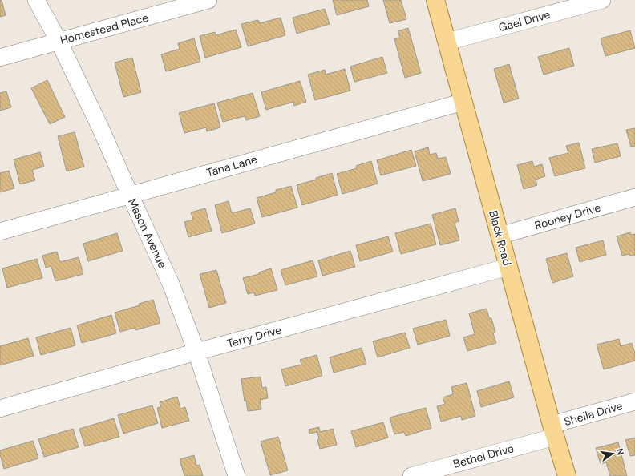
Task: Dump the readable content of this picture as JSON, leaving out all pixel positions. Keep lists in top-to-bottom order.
{
  "streets": {
    "main road": ["Black Road"],
    "street": [
      "Gael Drive",
      "Homestead Place",
      "Tana Lane",
      "Rooney Drive",
      "Mason Avenue",
      "Terry Drive",
      "Sheila Drive",
      "Bethel Drive"
    ]
  },
  "crossings": [
    ["Gael Drive", "Black Road"],
    ["Homestead Place", "Mason Avenue"],
    ["Tana Lane", "Mason Avenue"],
    ["Tana Lane", "Black Road"],
    ["Rooney Drive", "Black Road"],
    ["Mason Avenue", "Terry Drive"],
    ["Black Road", "Terry Drive"],
    ["Black Road", "Sheila Drive"],
    ["Black Road", "Bethel Drive"],
    ["Sheila Drive", "Bethel Drive"]
  ],
  "north": "right"
}
